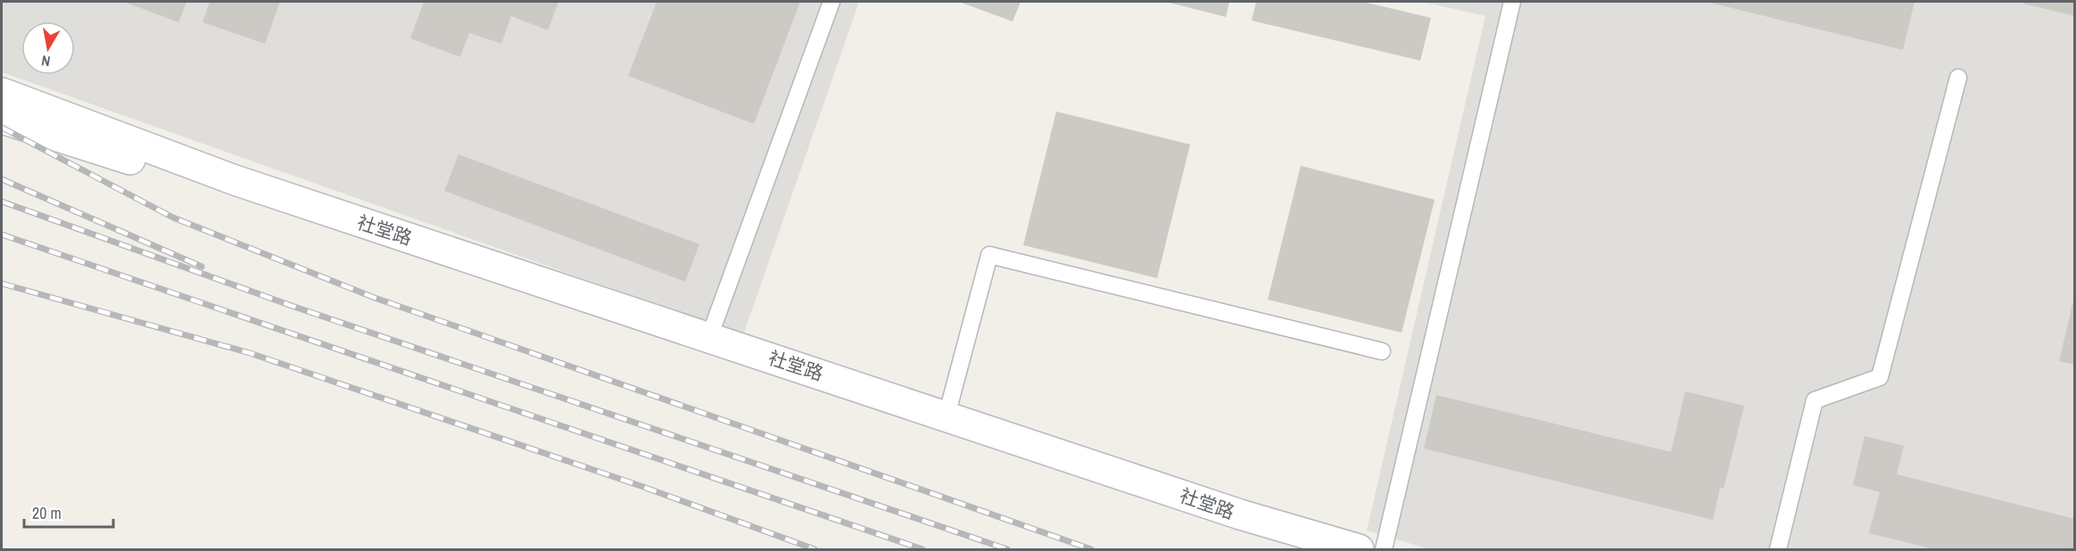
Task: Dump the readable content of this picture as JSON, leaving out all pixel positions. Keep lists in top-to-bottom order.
{
  "streets": {
    "main road": ["社堂路"]
  },
  "scale_bar": "20 m",
  "north": "bottom"
}
